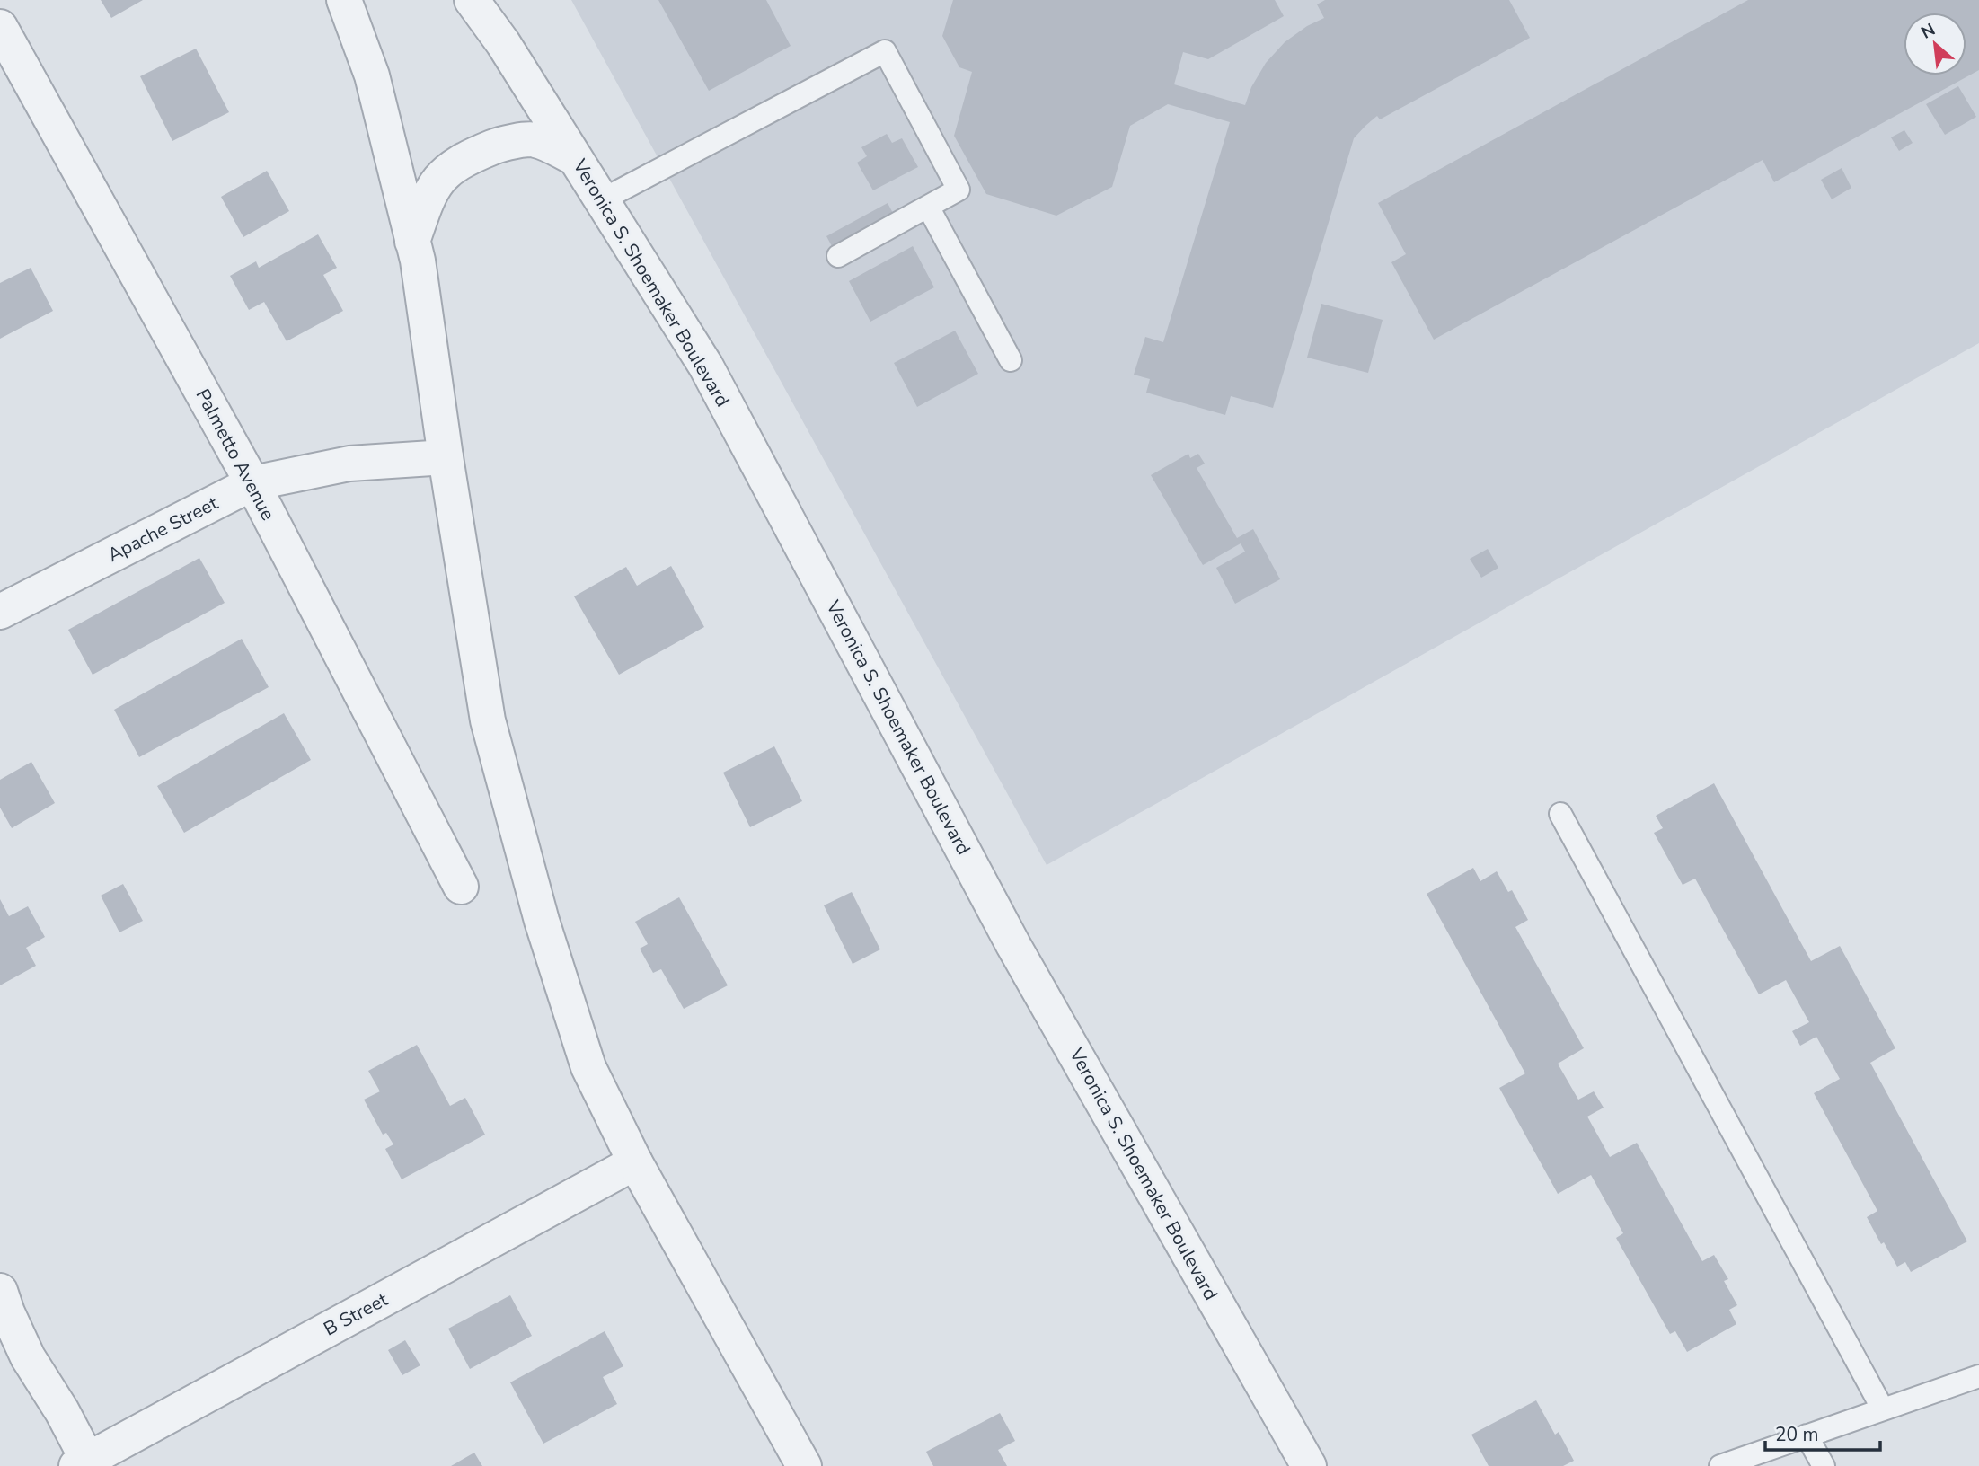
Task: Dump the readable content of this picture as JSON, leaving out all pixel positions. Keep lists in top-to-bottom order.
{
  "streets": {
    "street": [
      "Veronica S. Shoemaker Boulevard",
      "Palmetto Avenue",
      "Apache Street",
      "B Street"
    ]
  },
  "crossings": [
    ["Palmetto Avenue", "Apache Street"]
  ],
  "scale_bar": "20 m",
  "north": "top left"
}
